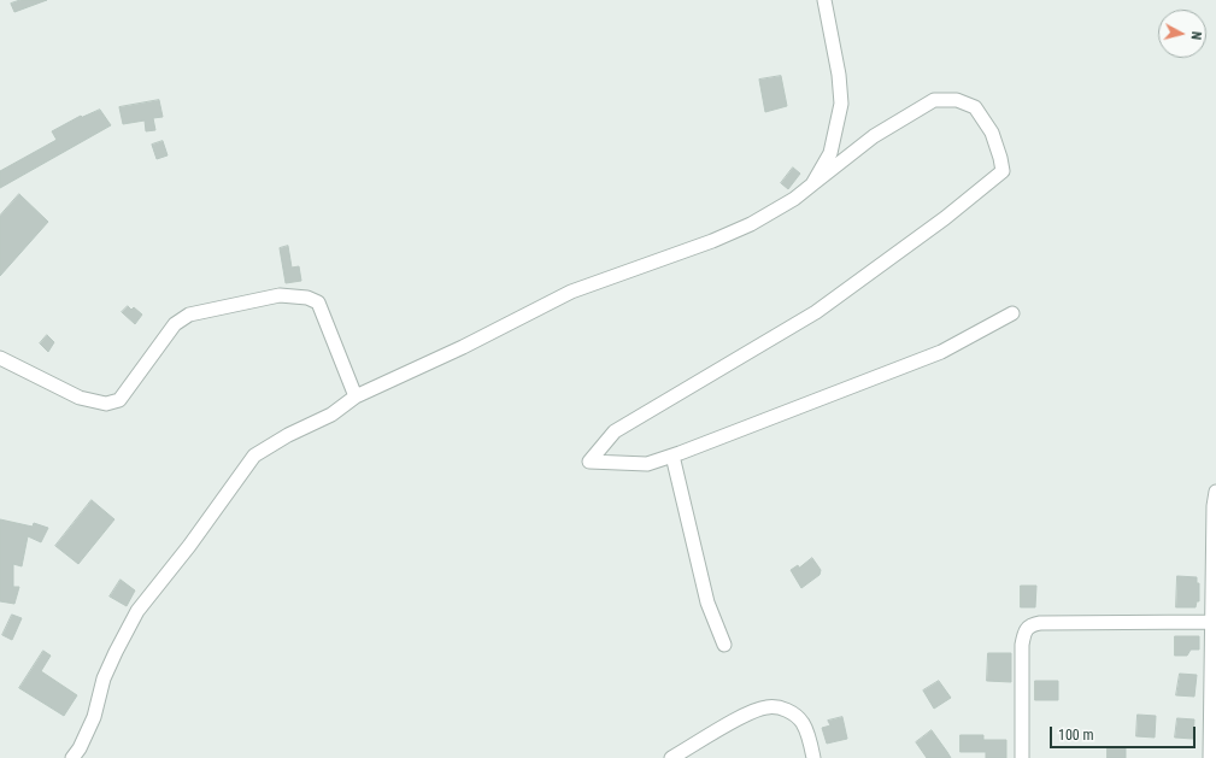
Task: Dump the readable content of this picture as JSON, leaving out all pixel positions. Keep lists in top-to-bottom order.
{
  "scale_bar": "100 m",
  "north": "right"
}
